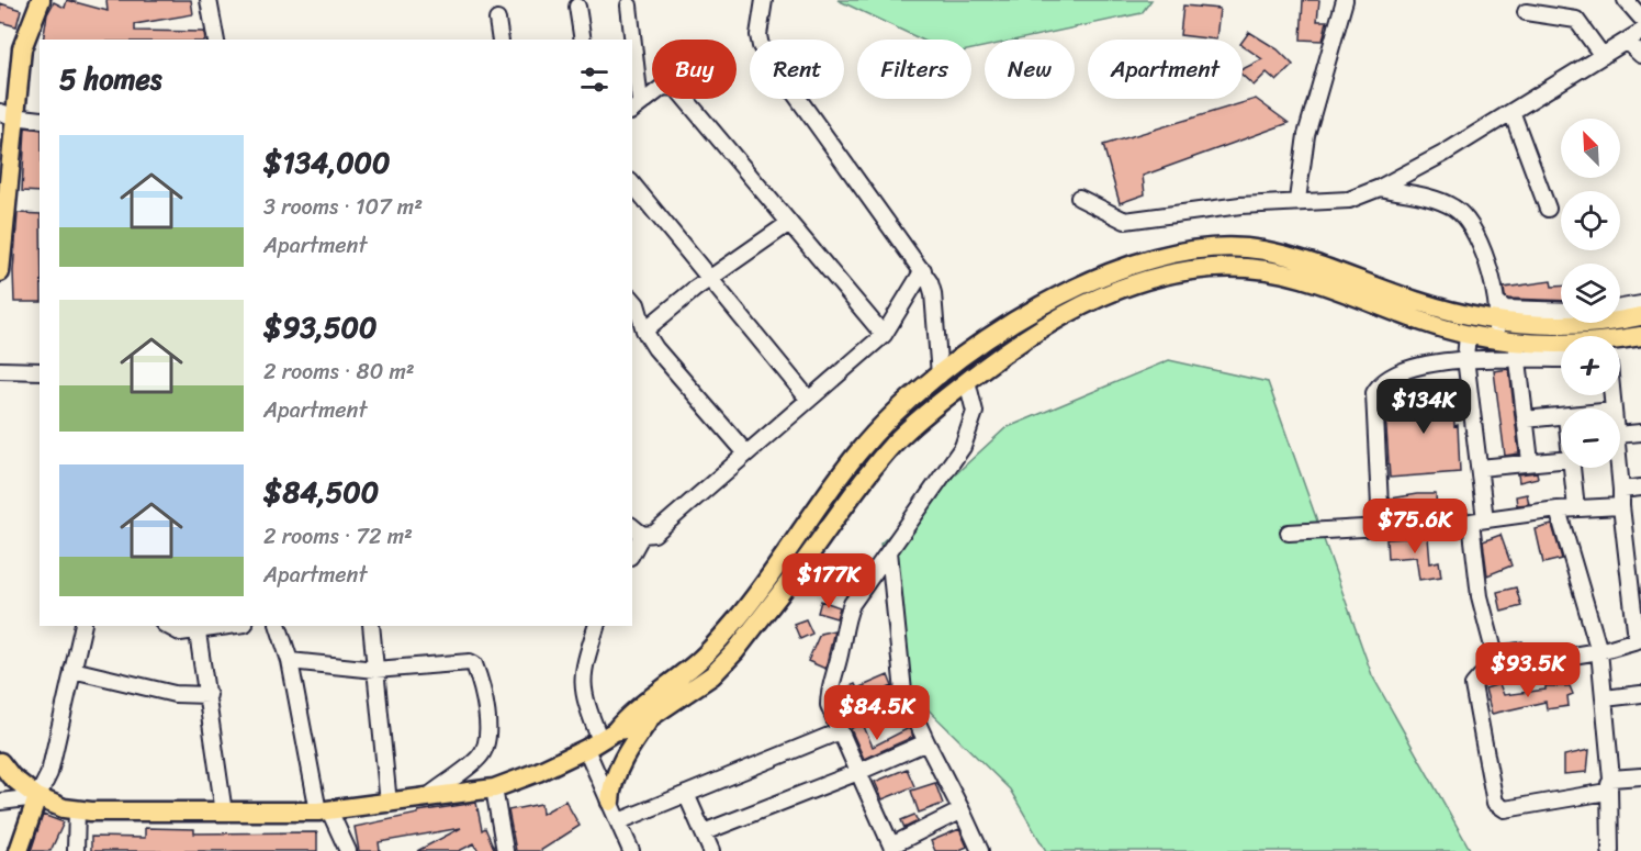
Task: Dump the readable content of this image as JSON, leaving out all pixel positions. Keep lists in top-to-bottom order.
{
  "north": "top left",
  "page": {
    "chip": [
      "Buy",
      "Rent",
      "Filters",
      "New",
      "Apartment"
    ],
    "heading": "5 homes",
    "map_buttons": ["+", "−"],
    "list": [
      {
        "name": "$134,000",
        "note": "3 rooms · 107 m² · Apartment"
      },
      {
        "name": "$93,500",
        "note": "2 rooms · 80 m² · Apartment"
      },
      {
        "name": "$84,500",
        "note": "2 rooms · 72 m² · Apartment"
      }
    ],
    "price": [
      "$134K",
      "$75.6K",
      "$177K",
      "$93.5K",
      "$84.5K"
    ]
  }
}
